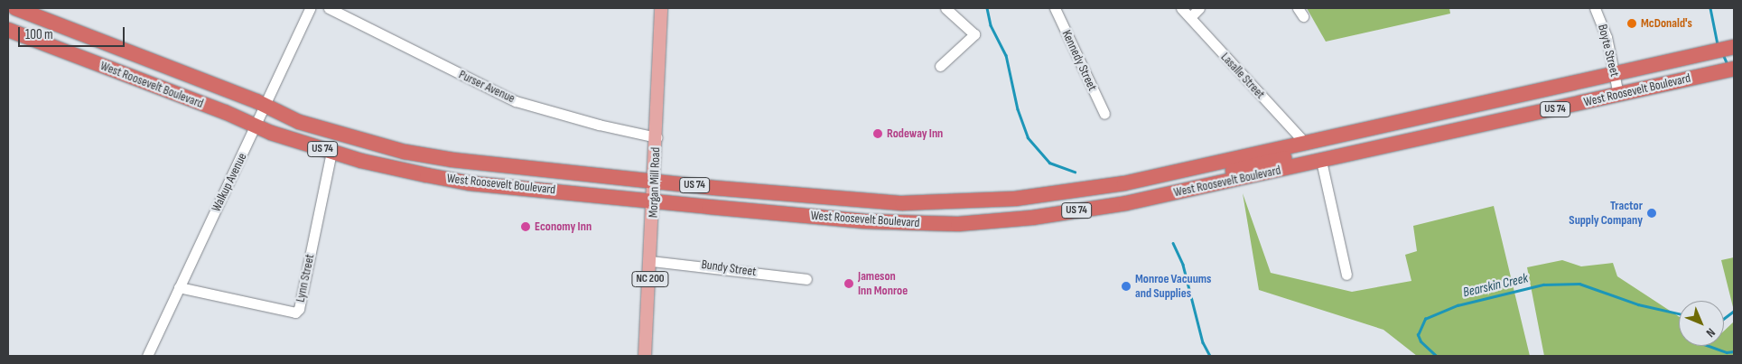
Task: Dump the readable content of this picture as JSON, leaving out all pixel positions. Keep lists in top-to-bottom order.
{
  "streets": {
    "highway": ["West Roosevelt Boulevard", "US 74"],
    "main road": ["Morgan Mill Road", "NC 200"],
    "street": [
      "Boyte Street",
      "Kennedy Street",
      "Lasalle Street",
      "Purser Avenue",
      "Walkup Avenue",
      "Bundy Street",
      "Lynn Street"
    ]
  },
  "crossings": [
    ["Boyte Street", "West Roosevelt Boulevard"],
    ["Lasalle Street", "West Roosevelt Boulevard"],
    ["West Roosevelt Boulevard", "Walkup Avenue"],
    ["West Roosevelt Boulevard", "Morgan Mill Road"],
    ["West Roosevelt Boulevard", "Lynn Street"],
    ["Purser Avenue", "Morgan Mill Road"],
    ["Walkup Avenue", "Lynn Street"],
    ["Morgan Mill Road", "Bundy Street"]
  ],
  "water": ["Bearskin Creek"],
  "places": [
    "McDonald's",
    "Rodeway Inn",
    "Tractor Supply Company",
    "Economy Inn",
    "Jameson Inn Monroe",
    "Monroe Vacuums and Supplies"
  ],
  "scale_bar": "100 m",
  "north": "bottom right"
}
